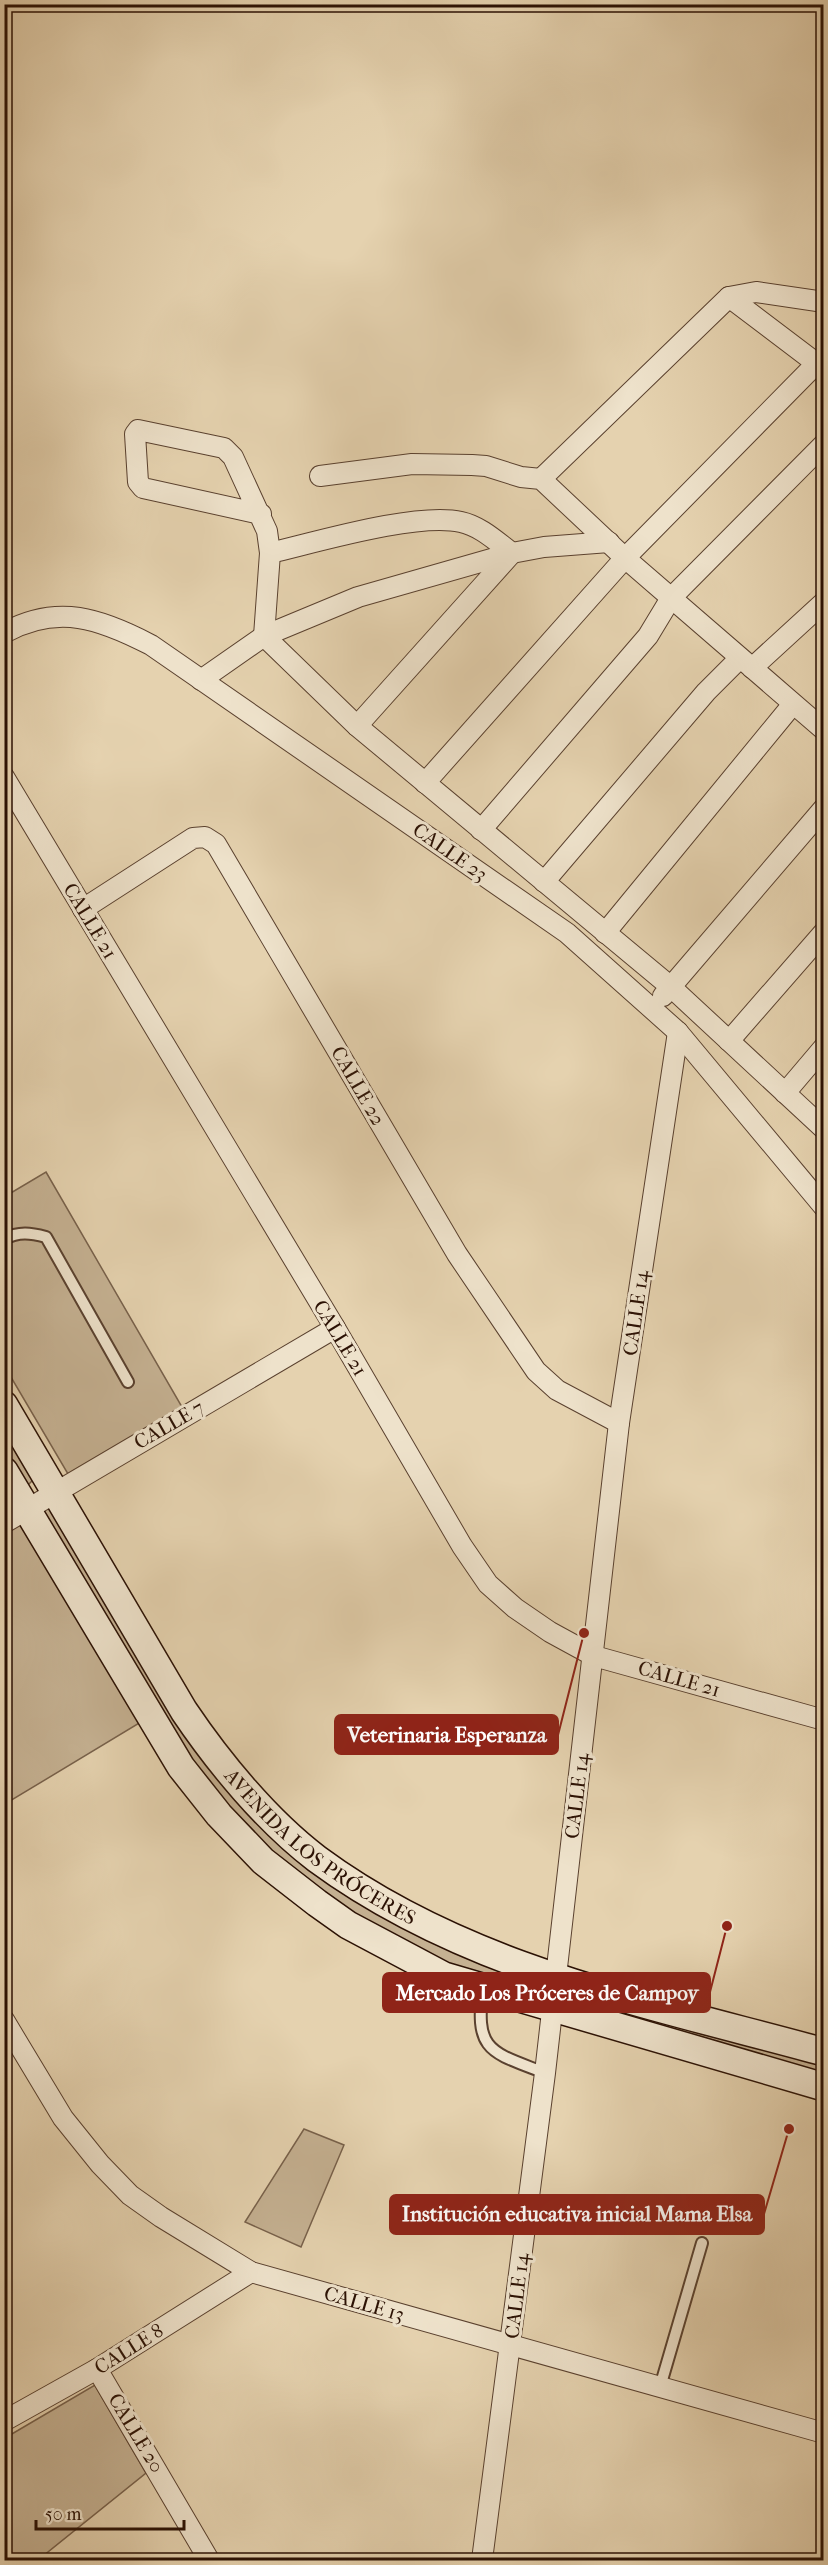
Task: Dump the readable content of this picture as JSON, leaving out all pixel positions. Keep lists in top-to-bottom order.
{
  "streets": {
    "main road": ["AVENIDA LOS PRÓCERES"],
    "street": [
      "CALLE 23",
      "CALLE 21",
      "CALLE 22",
      "CALLE 14",
      "CALLE 7",
      "CALLE 13",
      "CALLE 8",
      "CALLE 20"
    ]
  },
  "crossings": [
    ["CALLE 23", "CALLE 14"],
    ["CALLE 21", "CALLE 22"],
    ["CALLE 21", "CALLE 14"],
    ["CALLE 21", "CALLE 7"],
    ["CALLE 22", "CALLE 14"],
    ["CALLE 14", "AVENIDA LOS PRÓCERES"],
    ["CALLE 14", "CALLE 13"],
    ["CALLE 7", "AVENIDA LOS PRÓCERES"],
    ["CALLE 13", "CALLE 8"],
    ["CALLE 8", "CALLE 20"]
  ],
  "places": ["Veterinaria Esperanza", "Mercado Los Próceres de Campoy", "Institución educativa inicial Mama Elsa"],
  "scale_bar": "50 m"
}
